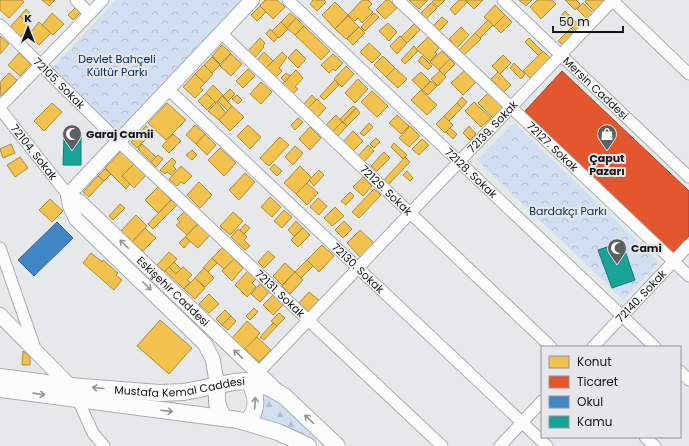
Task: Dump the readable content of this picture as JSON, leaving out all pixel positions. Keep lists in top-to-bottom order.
{
  "streets": {
    "main road": ["Mustafa Kemal Caddesi"],
    "street": [
      "72105. Sokak",
      "Mersin Caddesi",
      "72139. Sokak",
      "72127. Sokak",
      "72104. Sokak",
      "72128. Sokak",
      "72129. Sokak",
      "72130. Sokak",
      "Eskişehir Caddesi",
      "72131. Sokak",
      "72140. Sokak"
    ]
  },
  "crossings": [
    ["72105. Sokak", "72131. Sokak"],
    ["Mersin Caddesi", "72139. Sokak"],
    ["72139. Sokak", "72127. Sokak"],
    ["72139. Sokak", "72128. Sokak"],
    ["72139. Sokak", "72129. Sokak"],
    ["72139. Sokak", "72130. Sokak"],
    ["72139. Sokak", "Eskişehir Caddesi"],
    ["72139. Sokak", "72131. Sokak"],
    ["72139. Sokak", "Mustafa Kemal Caddesi"],
    ["72127. Sokak", "72140. Sokak"],
    ["72104. Sokak", "Eskişehir Caddesi"],
    ["72128. Sokak", "72140. Sokak"],
    ["Eskişehir Caddesi", "Mustafa Kemal Caddesi"]
  ],
  "parks": ["Devlet Bahçeli Kültür Parkı", "Bardakçı Parkı"],
  "places": {
    "mosque": ["Garaj Camii", "Cami"],
    "shop": ["Çaput Pazarı"]
  },
  "legend": [
    "Konut",
    "Ticaret",
    "Okul",
    "Kamu"
  ],
  "scale_bar": "50 m",
  "north": "top"
}
